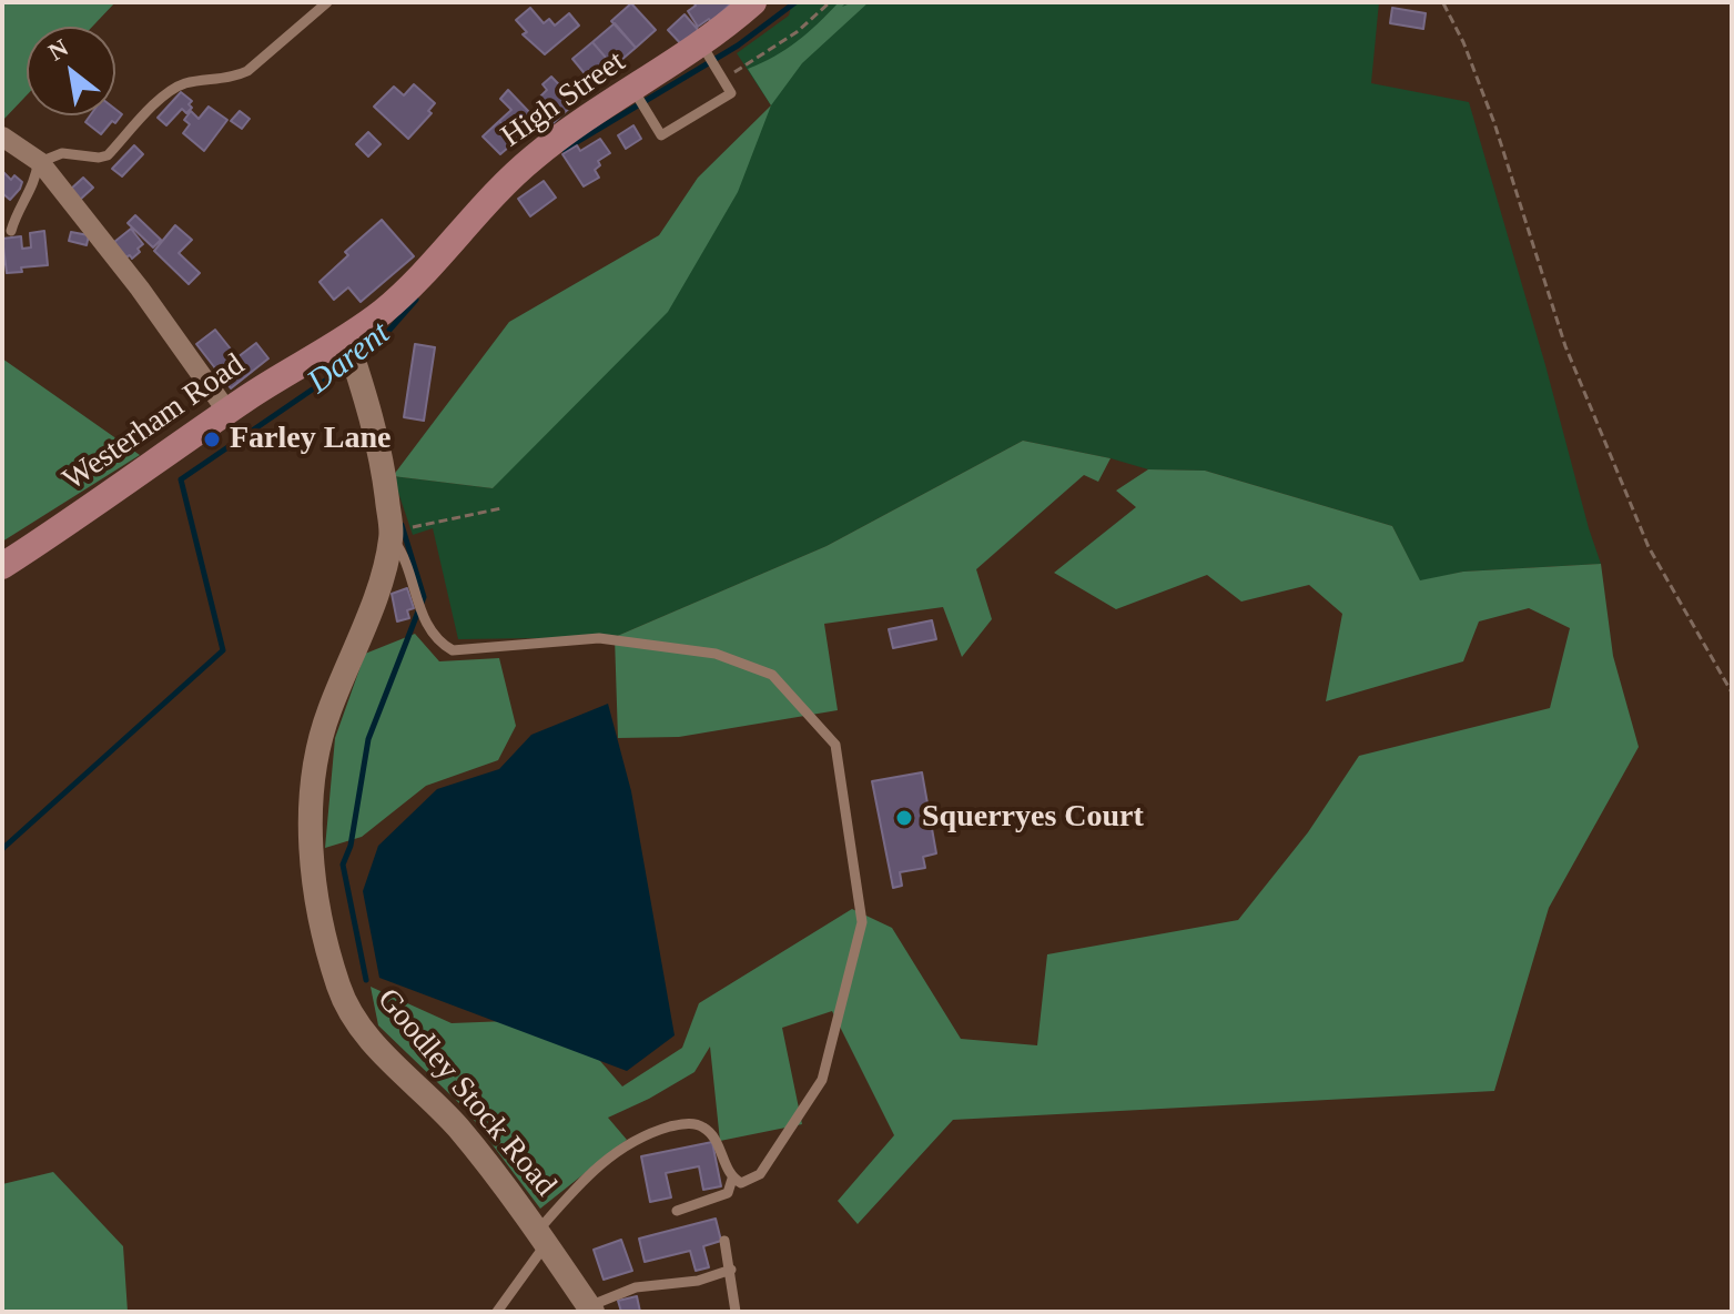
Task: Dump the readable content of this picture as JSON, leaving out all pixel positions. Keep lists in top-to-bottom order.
{
  "streets": {
    "main road": ["High Street", "Westerham Road"],
    "street": ["Goodley Stock Road"]
  },
  "crossings": [
    ["High Street", "Westerham Road"],
    ["High Street", "Goodley Stock Road"],
    ["Westerham Road", "Goodley Stock Road"]
  ],
  "water": ["Darent"],
  "places": ["Farley Lane", "Squerryes Court"],
  "north": "top left"
}
